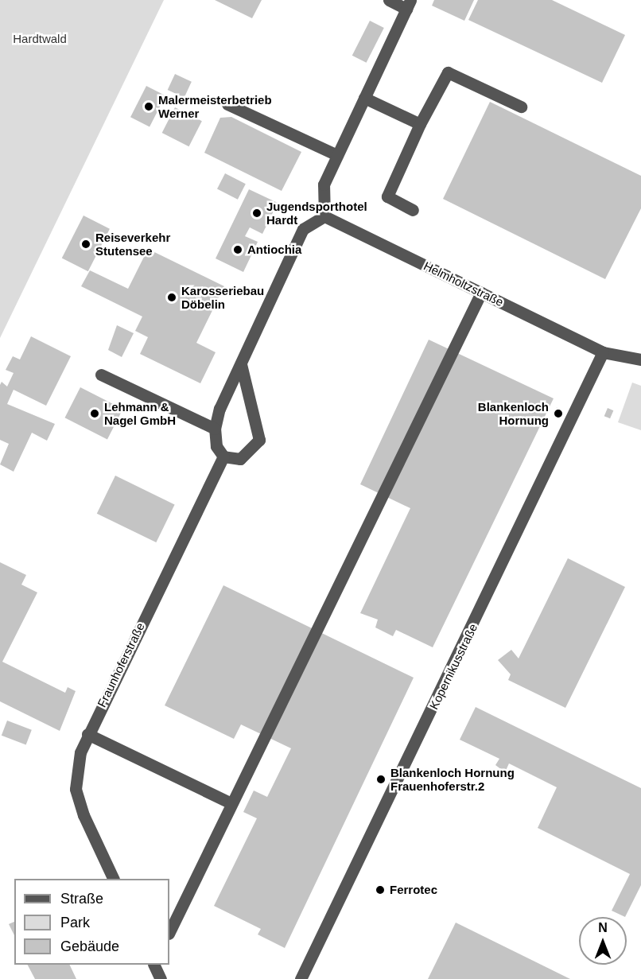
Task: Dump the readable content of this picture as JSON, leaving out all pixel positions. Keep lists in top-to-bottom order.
{
  "streets": {
    "street": ["Helmholtzstraße", "Fraunhoferstraße", "Kopernikusstraße"]
  },
  "crossings": [
    ["Helmholtzstraße", "Kopernikusstraße"]
  ],
  "parks": ["Hardtwald"],
  "places": [
    "Malermeisterbetrieb Werner",
    "Jugendsporthotel Hardt",
    "Reiseverkehr Stutensee",
    "Antiochia",
    "Karosseriebau Döbelin",
    "Lehmann & Nagel GmbH",
    "Blankenloch Hornung",
    "Blankenloch Hornung Frauenhoferstr.2",
    "Ferrotec"
  ],
  "legend": ["Straße", "Park", "Gebäude"],
  "north": "top"
}
